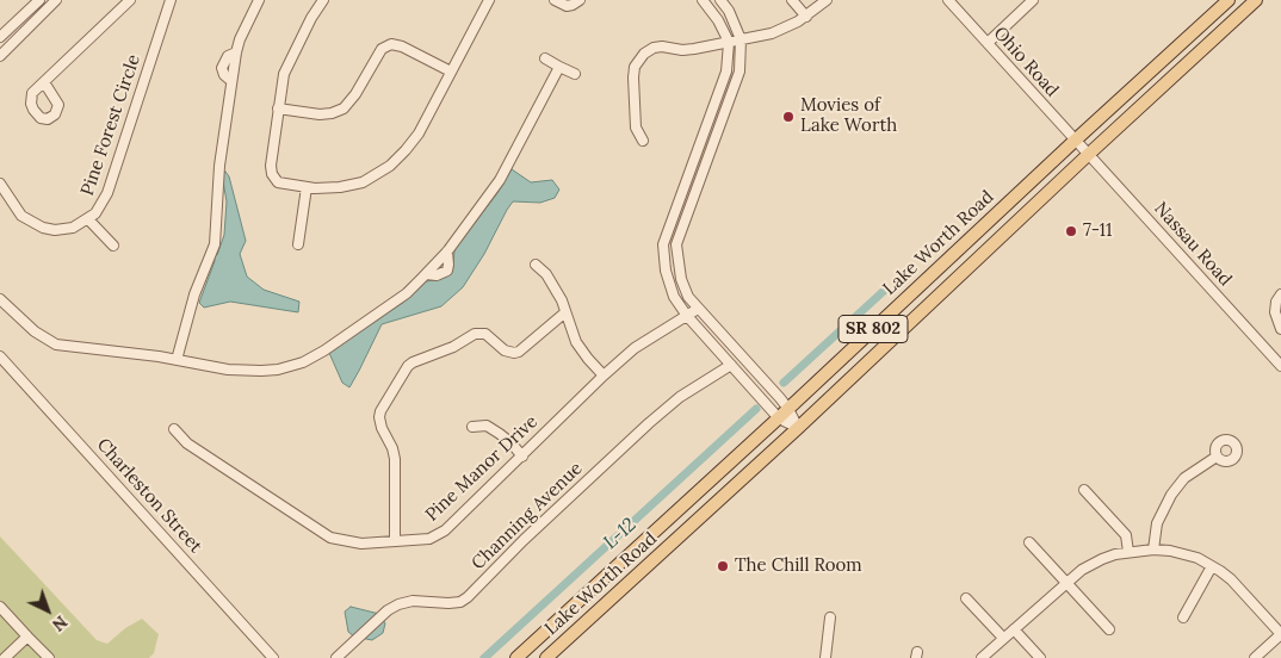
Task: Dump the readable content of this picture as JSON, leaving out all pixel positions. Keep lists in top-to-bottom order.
{
  "streets": {
    "main road": ["Lake Worth Road", "SR 802"],
    "street": [
      "Ohio Road",
      "Pine Forest Circle",
      "Nassau Road",
      "Pine Manor Drive",
      "Charleston Street",
      "Channing Avenue"
    ]
  },
  "crossings": [
    ["Ohio Road", "Lake Worth Road"],
    ["Ohio Road", "Nassau Road"],
    ["Lake Worth Road", "Nassau Road"]
  ],
  "water": ["L-12"],
  "places": ["Movies of Lake Worth", "7-11", "The Chill Room"],
  "north": "bottom right"
}
